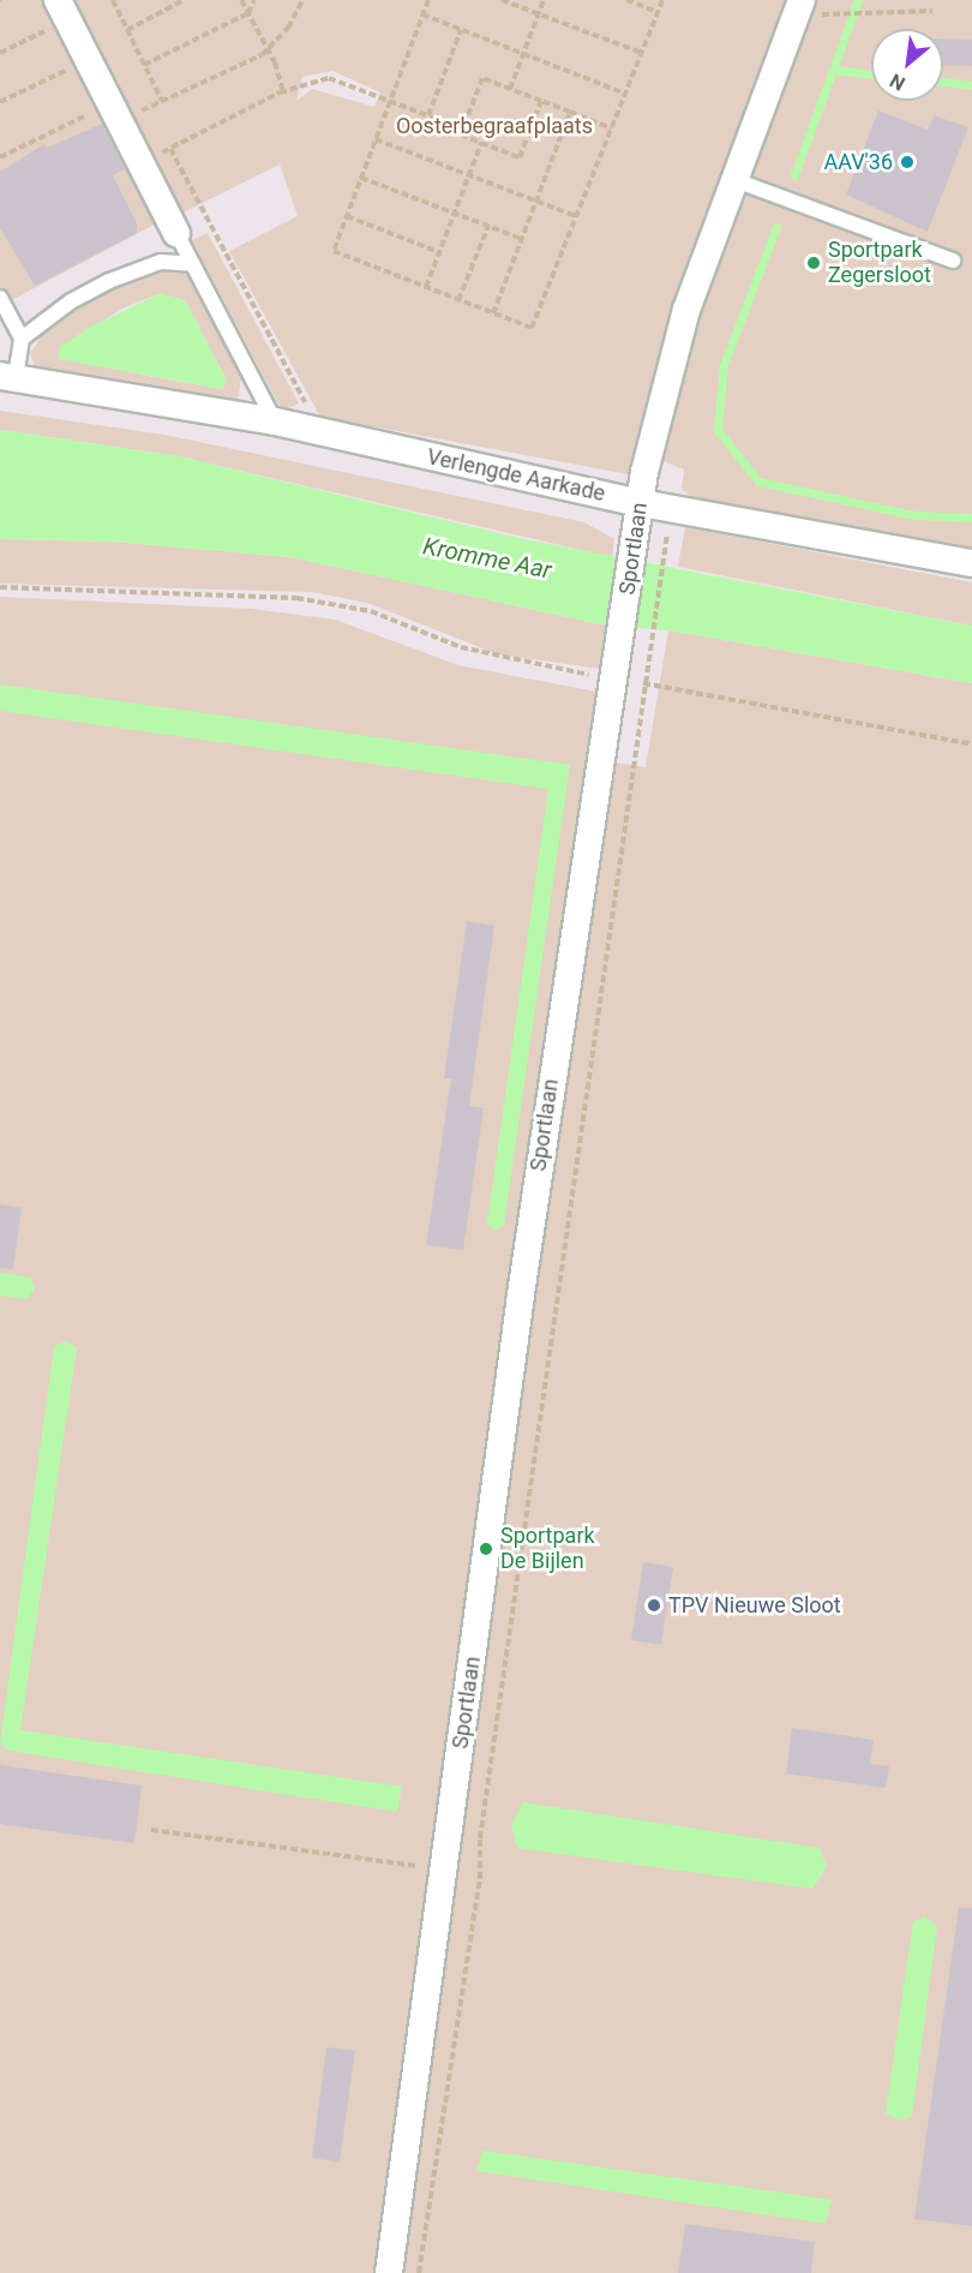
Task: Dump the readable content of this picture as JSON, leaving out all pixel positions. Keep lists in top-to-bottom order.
{
  "streets": {
    "street": ["Verlengde Aarkade", "Sportlaan"]
  },
  "crossings": [
    ["Verlengde Aarkade", "Sportlaan"]
  ],
  "water": ["Kromme Aar"],
  "parks": ["Oosterbegraafplaats"],
  "places": [
    "AAV'36",
    "Sportpark Zegersloot",
    "Sportpark De Bijlen",
    "TPV Nieuwe Sloot"
  ],
  "north": "bottom left"
}
